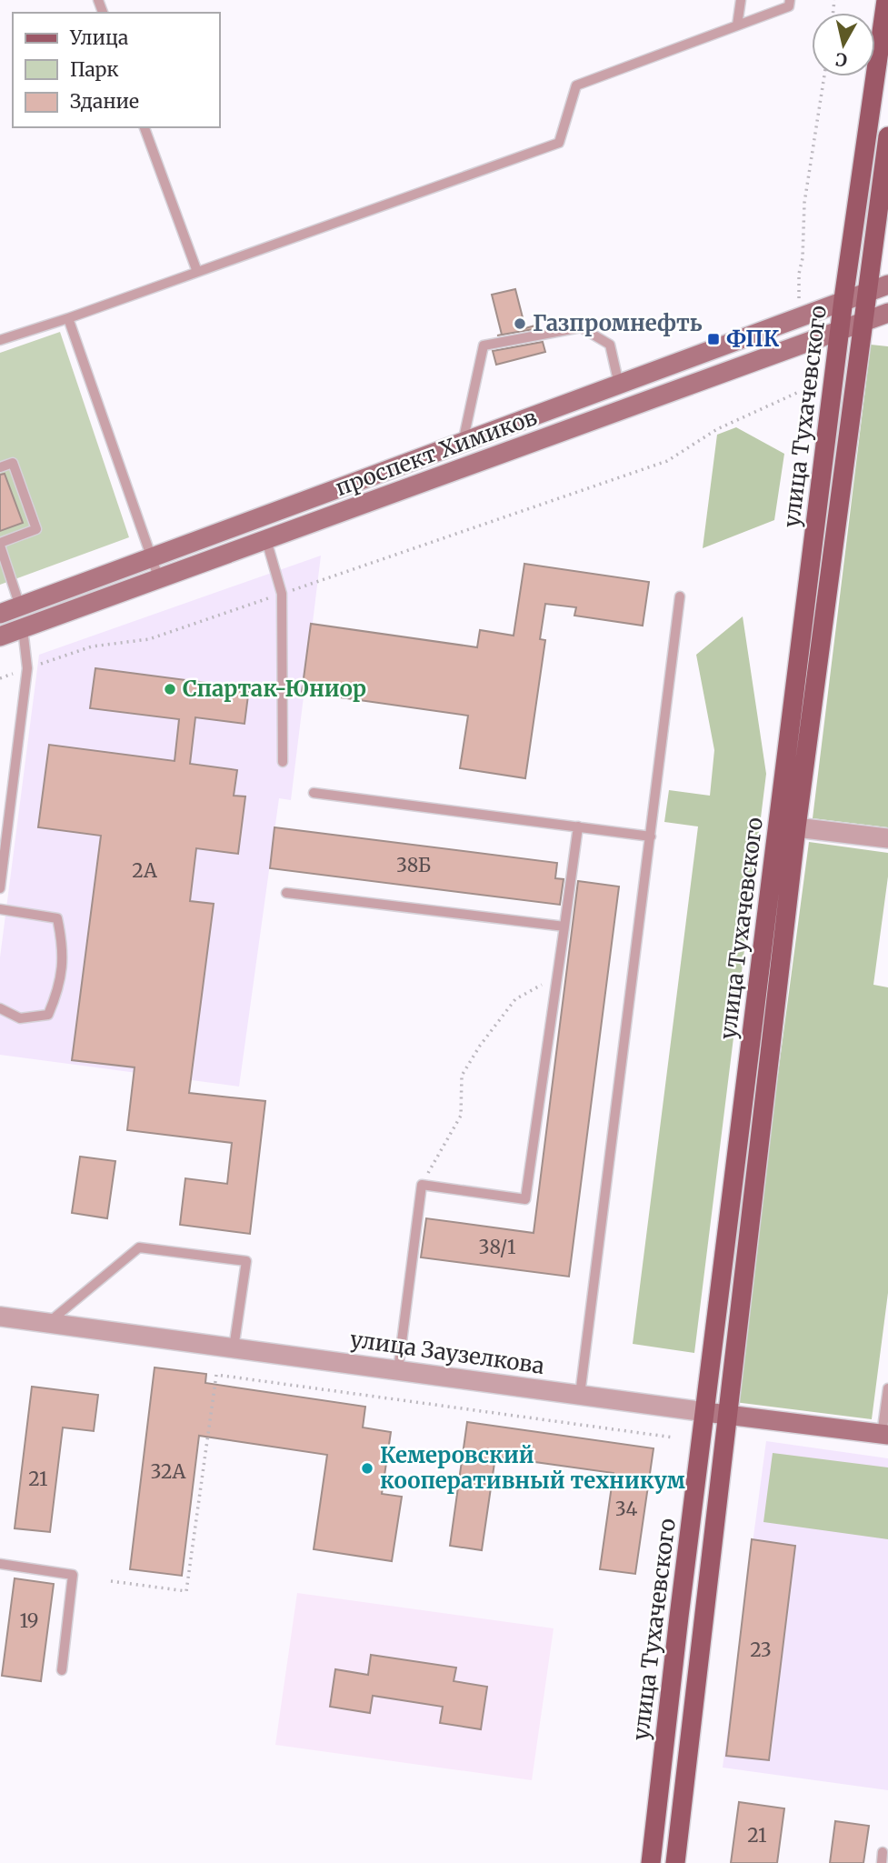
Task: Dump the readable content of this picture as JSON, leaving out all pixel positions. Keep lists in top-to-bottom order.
{
  "streets": {
    "main road": ["улица Тухачевского", "проспект Химиков", "улица Заузелкова"]
  },
  "crossings": [
    ["улица Тухачевского", "проспект Химиков"],
    ["улица Тухачевского", "улица Заузелкова"]
  ],
  "places": {
    "other": ["Газпромнефть", "Спартак-Юниор", "Кемеровский кооперативный техникум"],
    "transit": ["ФПК"]
  },
  "house_numbers": [
    "38Б",
    "2А",
    "38/1",
    "32А",
    "21",
    "34",
    "19",
    "23",
    "21"
  ],
  "legend": ["Улица", "Парк", "Здание"],
  "north": "bottom"
}
